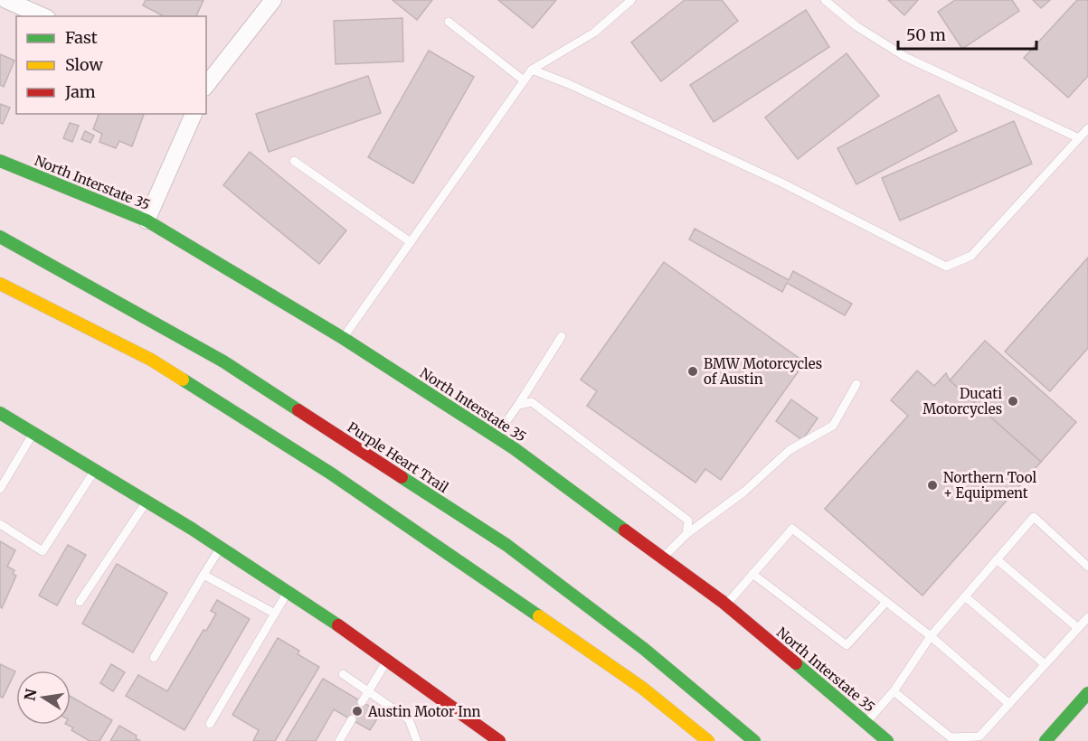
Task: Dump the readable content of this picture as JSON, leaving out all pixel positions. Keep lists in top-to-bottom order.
{
  "streets": {
    "main road": ["North Interstate 35", "Purple Heart Trail"]
  },
  "places": [
    "BMW Motorcycles of Austin",
    "Ducati Motorcycles",
    "Northern Tool + Equipment",
    "Austin Motor Inn"
  ],
  "legend": ["Fast", "Slow", "Jam"],
  "scale_bar": "50 m",
  "north": "left"
}
